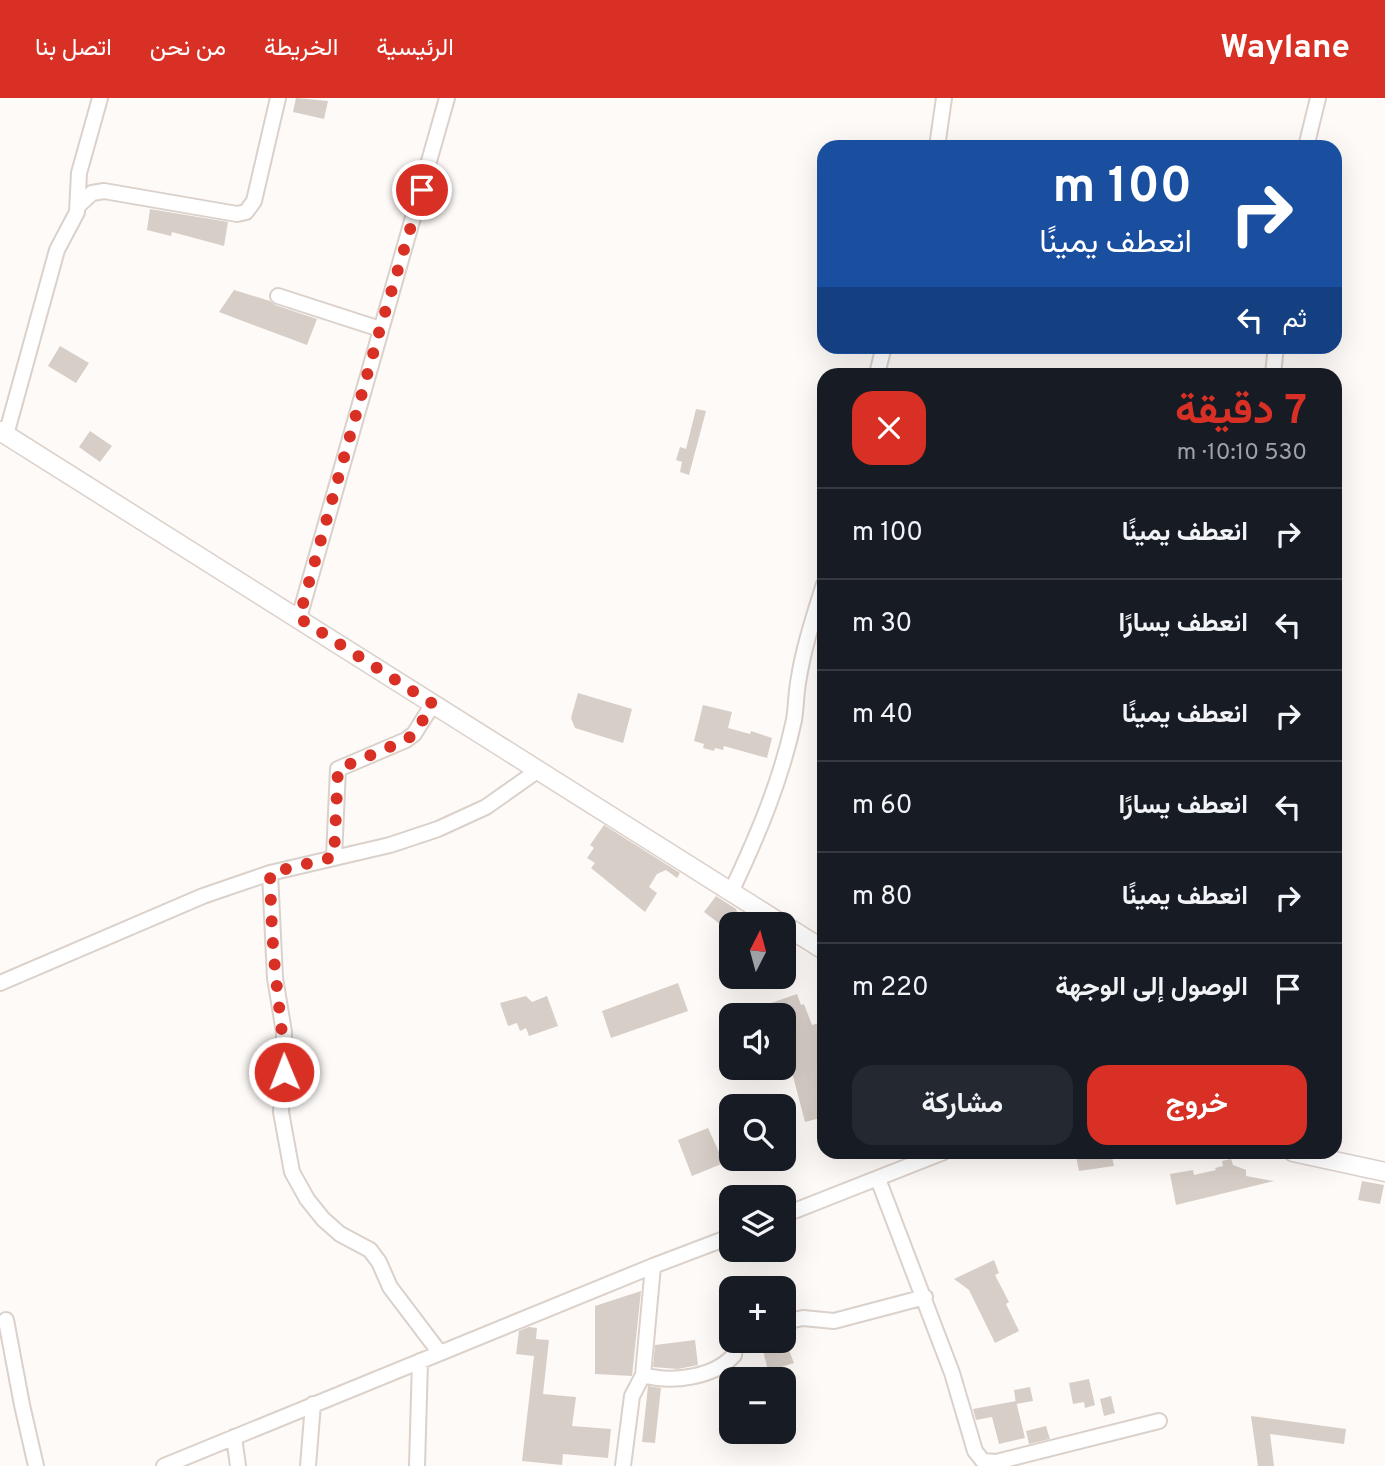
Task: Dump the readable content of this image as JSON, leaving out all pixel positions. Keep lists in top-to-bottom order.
{
  "north": "top",
  "page": {
    "header": "Waylane",
    "nav": [
      "الرئيسية",
      "الخريطة",
      "من نحن",
      "اتصل بنا"
    ],
    "turn": ["100 m", "انعطف يمينًا"],
    "then": "ثم",
    "heading": ["7 دقيقة", "530 m · 10:10"],
    "list": [
      {
        "name": "انعطف يمينًا",
        "value": "100 m"
      },
      {
        "name": "انعطف يسارًا",
        "value": "30 m"
      },
      {
        "name": "انعطف يمينًا",
        "value": "40 m"
      },
      {
        "name": "انعطف يسارًا",
        "value": "60 m"
      },
      {
        "name": "انعطف يمينًا",
        "value": "80 m"
      },
      {
        "name": "الوصول إلى الوجهة",
        "value": "220 m"
      }
    ],
    "map_buttons": ["+", "−"],
    "buttons": ["خروج", "مشاركة"]
  }
}
